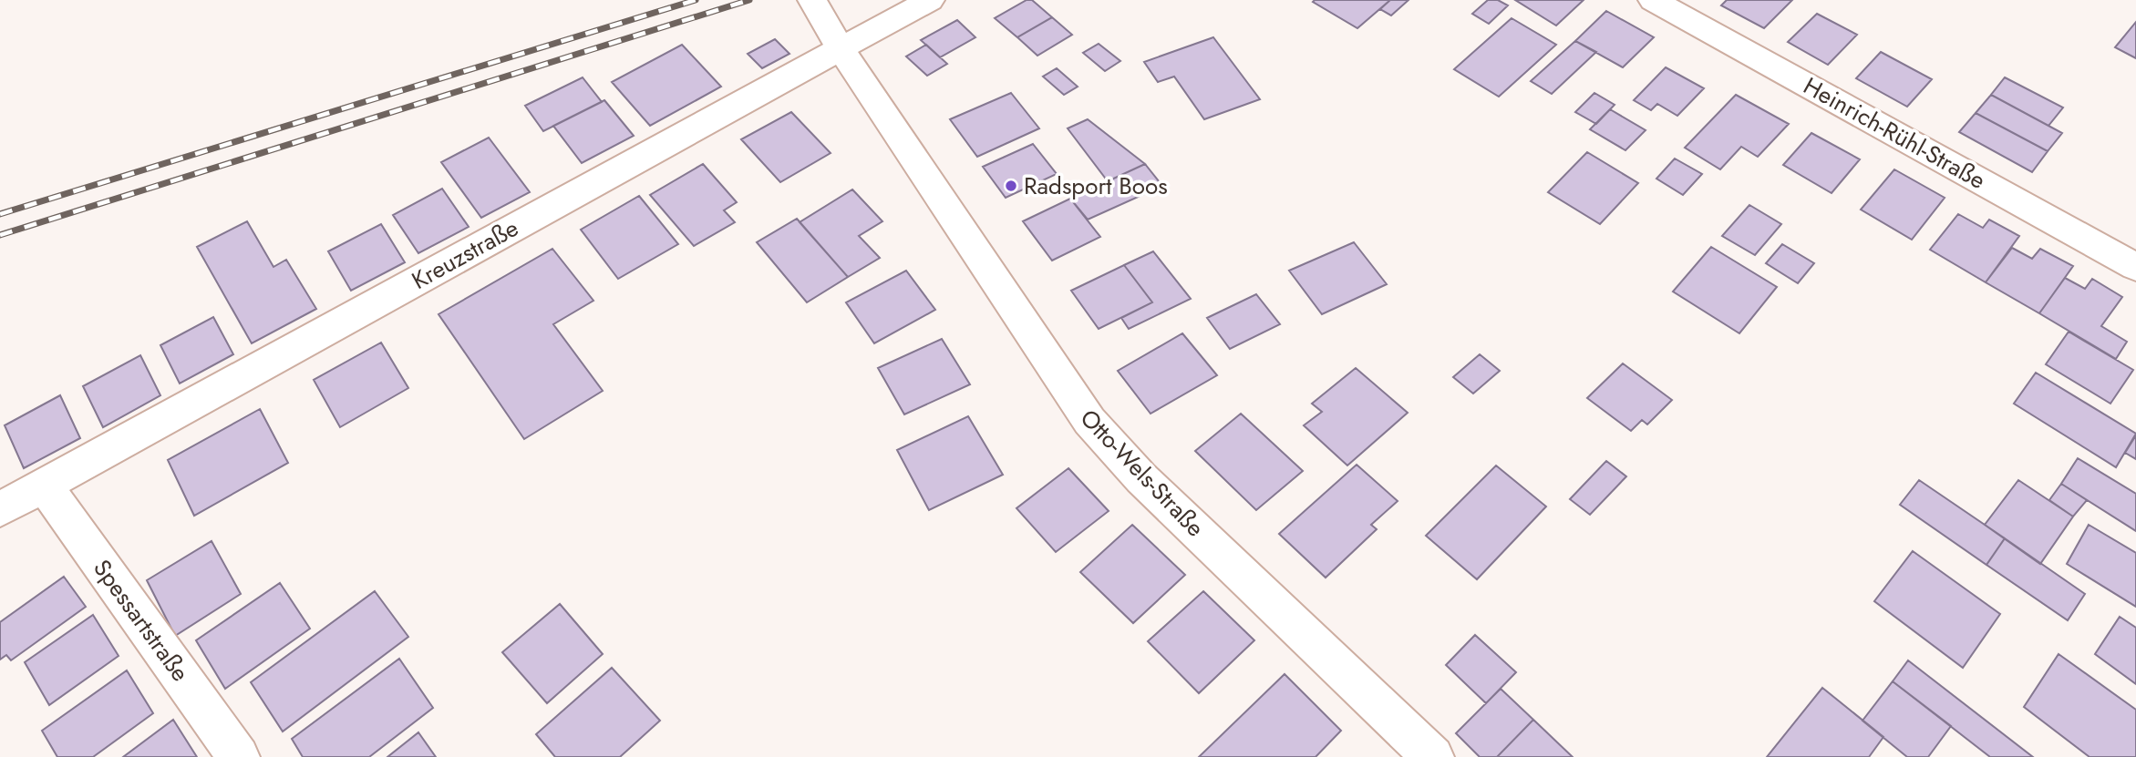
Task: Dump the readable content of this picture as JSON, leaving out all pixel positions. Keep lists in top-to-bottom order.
{
  "streets": {
    "street": [
      "Heinrich-Rühl-Straße",
      "Kreuzstraße",
      "Otto-Wels-Straße",
      "Spessartstraße"
    ]
  },
  "crossings": [
    ["Kreuzstraße", "Otto-Wels-Straße"],
    ["Kreuzstraße", "Spessartstraße"]
  ],
  "places": ["Radsport Boos"]
}
